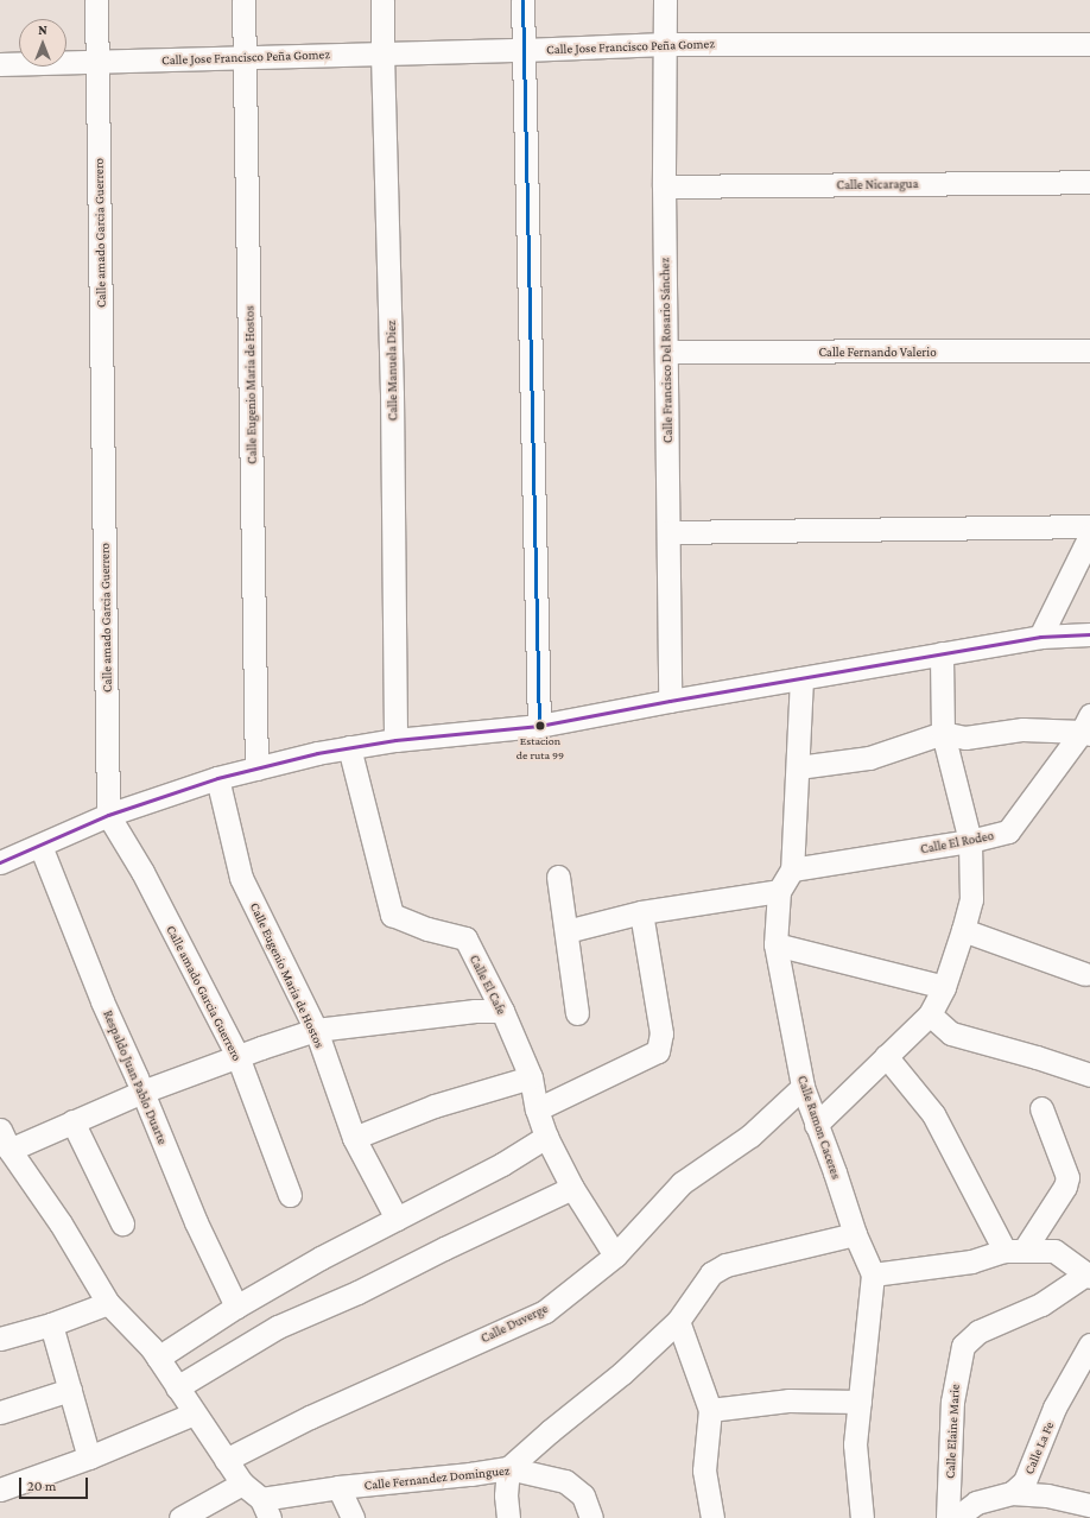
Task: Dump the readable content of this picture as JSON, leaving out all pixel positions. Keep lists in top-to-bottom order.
{
  "streets": {
    "street": [
      "Calle Jose Francisco Peña Gomez",
      "Calle Nicaragua",
      "Calle amado Garcia Guerrero",
      "Calle Francisco Del Rosario Sánchez",
      "Calle Fernando Valerio",
      "Calle Manuela Diez",
      "Calle Eugenio Maria de Hostos",
      "Calle El Rodeo",
      "Calle El Cafe",
      "Respaldo Juan Pablo Duarte",
      "Calle Ramon Caceres",
      "Calle Duverge",
      "Calle Elaine Marie",
      "Calle La Fe",
      "Calle Fernandez Dominguez"
    ]
  },
  "crossings": [
    ["Calle Jose Francisco Peña Gomez", "Calle amado Garcia Guerrero"],
    ["Calle Jose Francisco Peña Gomez", "Calle Francisco Del Rosario Sánchez"],
    ["Calle Jose Francisco Peña Gomez", "Calle Manuela Diez"],
    ["Calle Jose Francisco Peña Gomez", "Calle Eugenio Maria de Hostos"],
    ["Calle Nicaragua", "Calle Francisco Del Rosario Sánchez"],
    ["Calle Francisco Del Rosario Sánchez", "Calle Fernando Valerio"],
    ["Calle El Rodeo", "Calle Ramon Caceres"],
    ["Calle El Cafe", "Calle Duverge"],
    ["Calle Ramon Caceres", "Calle Duverge"]
  ],
  "places": ["Estacion de ruta 99"],
  "scale_bar": "20 m",
  "north": "top"
}
